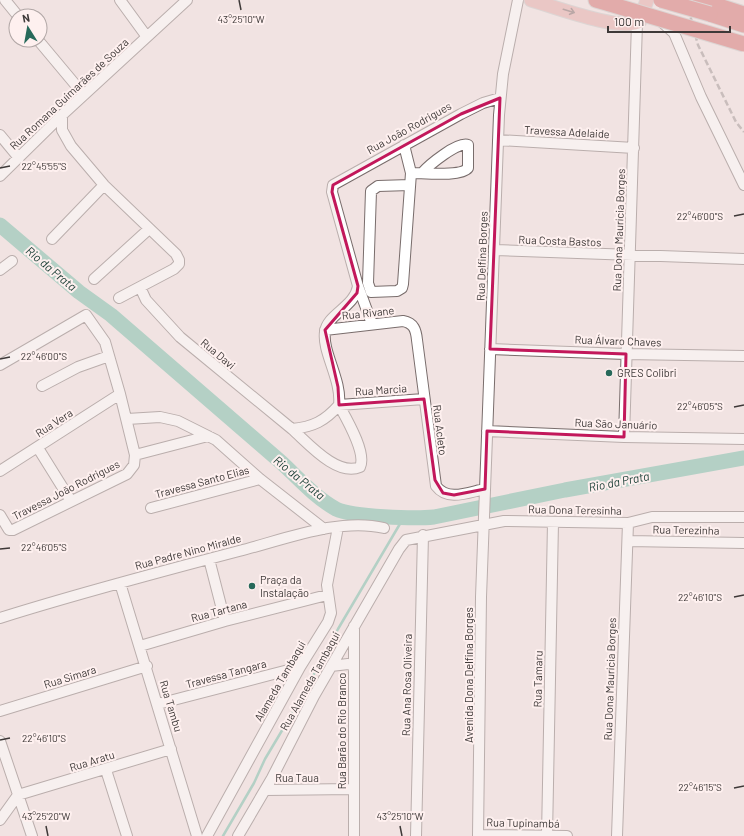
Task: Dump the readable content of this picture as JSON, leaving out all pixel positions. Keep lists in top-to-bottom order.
{
  "streets": {
    "street": [
      "Rua Romana Guimarães de Souza",
      "Rua João Rodrigues",
      "Travessa Adelaide",
      "Rua Dona Maurícia Borges",
      "Rua Costa Bastos",
      "Rua Delfina Borges",
      "Rua Rivane",
      "Rua Álvaro Chaves",
      "Rua Davi",
      "Rua Marcia",
      "Rua Vera",
      "Rua Sāo Januário",
      "Rua Acleto",
      "Travessa Santo Elias",
      "Travessa Joāo Rodrigues",
      "Rua Dona Teresinha",
      "Rua Terezinha",
      "Rua Padre Nino Miralde",
      "Rua Tartana",
      "Travessa Tangara",
      "Avenida Dona Delfina Borges",
      "Rua Simara",
      "Rua Tamaru",
      "Alameda Tambaqui",
      "Rua Alameda Tambaqui",
      "Rua Ana Rosa Oliveira",
      "Rua Tambu",
      "Rua Barão do Rio Branco",
      "Rua Aratu",
      "Rua Taua",
      "Rua Tupinambá"
    ]
  },
  "crossings": [
    ["Rua João Rodrigues", "Rua Delfina Borges"],
    ["Travessa Adelaide", "Rua Dona Maurícia Borges"],
    ["Travessa Adelaide", "Rua Delfina Borges"],
    ["Rua Dona Maurícia Borges", "Rua Costa Bastos"],
    ["Rua Dona Maurícia Borges", "Rua Álvaro Chaves"],
    ["Rua Dona Maurícia Borges", "Rua Sāo Januário"],
    ["Rua Dona Maurícia Borges", "Rua Dona Teresinha"],
    ["Rua Dona Maurícia Borges", "Rua Terezinha"],
    ["Rua Costa Bastos", "Rua Delfina Borges"],
    ["Rua Delfina Borges", "Rua Álvaro Chaves"],
    ["Rua Delfina Borges", "Rua Sāo Januário"],
    ["Rua Delfina Borges", "Rua Acleto"],
    ["Rua Delfina Borges", "Rua Dona Teresinha"],
    ["Rua Delfina Borges", "Avenida Dona Delfina Borges"],
    ["Rua Rivane", "Rua Davi"],
    ["Rua Rivane", "Rua Acleto"],
    ["Rua Davi", "Rua Marcia"],
    ["Rua Marcia", "Rua Acleto"],
    ["Rua Dona Teresinha", "Avenida Dona Delfina Borges"],
    ["Rua Dona Teresinha", "Rua Tamaru"],
    ["Rua Dona Teresinha", "Rua Alameda Tambaqui"],
    ["Rua Dona Teresinha", "Rua Ana Rosa Oliveira"],
    ["Rua Padre Nino Miralde", "Alameda Tambaqui"],
    ["Rua Padre Nino Miralde", "Rua Tambu"],
    ["Rua Tartana", "Alameda Tambaqui"],
    ["Rua Tartana", "Rua Tambu"],
    ["Travessa Tangara", "Alameda Tambaqui"],
    ["Travessa Tangara", "Rua Tambu"],
    ["Avenida Dona Delfina Borges", "Rua Tupinambá"],
    ["Rua Simara", "Rua Tambu"],
    ["Rua Tamaru", "Rua Tupinambá"],
    ["Rua Alameda Tambaqui", "Rua Barão do Rio Branco"],
    ["Rua Alameda Tambaqui", "Rua Taua"],
    ["Rua Tambu", "Rua Aratu"],
    ["Rua Barão do Rio Branco", "Rua Taua"]
  ],
  "water": ["Rio da Prata"],
  "places": ["GRES Colibri", "Praça da Instalação"],
  "scale_bar": "100 m",
  "north": "top",
  "coordinates": [
    "43°25'10\"W",
    "22°45'55\"S",
    "22°46'00\"S",
    "22°46'05\"S",
    "22°46'10\"S",
    "22°46'15\"S",
    "43°25'20\"W"
  ]
}
